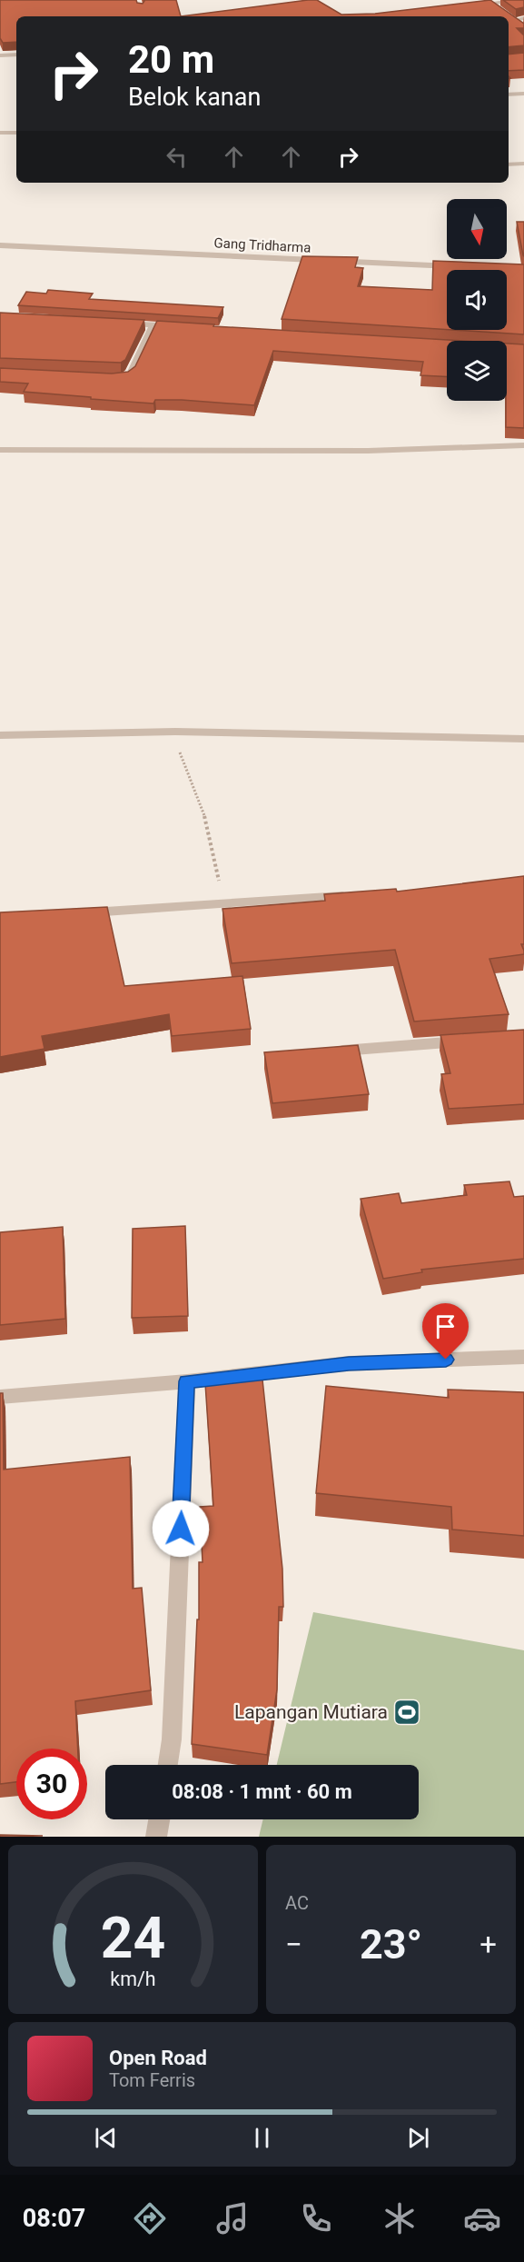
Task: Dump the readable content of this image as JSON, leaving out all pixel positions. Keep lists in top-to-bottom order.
{
  "streets": {
    "street": ["Gang Tridharma"]
  },
  "places": {
    "sports": ["Lapangan Mutiara"]
  },
  "north": "bottom",
  "page": {
    "turn": ["20 m", "Belok kanan"],
    "limit": "30",
    "trip": "08:08 · 1 mnt · 60 m",
    "tile": "AC",
    "heat": ["−", "23°", "+"],
    "song": ["Open Road", "Tom Ferris"],
    "tabs": "08:07",
    "gauge": ["24", "km/h"]
  }
}
